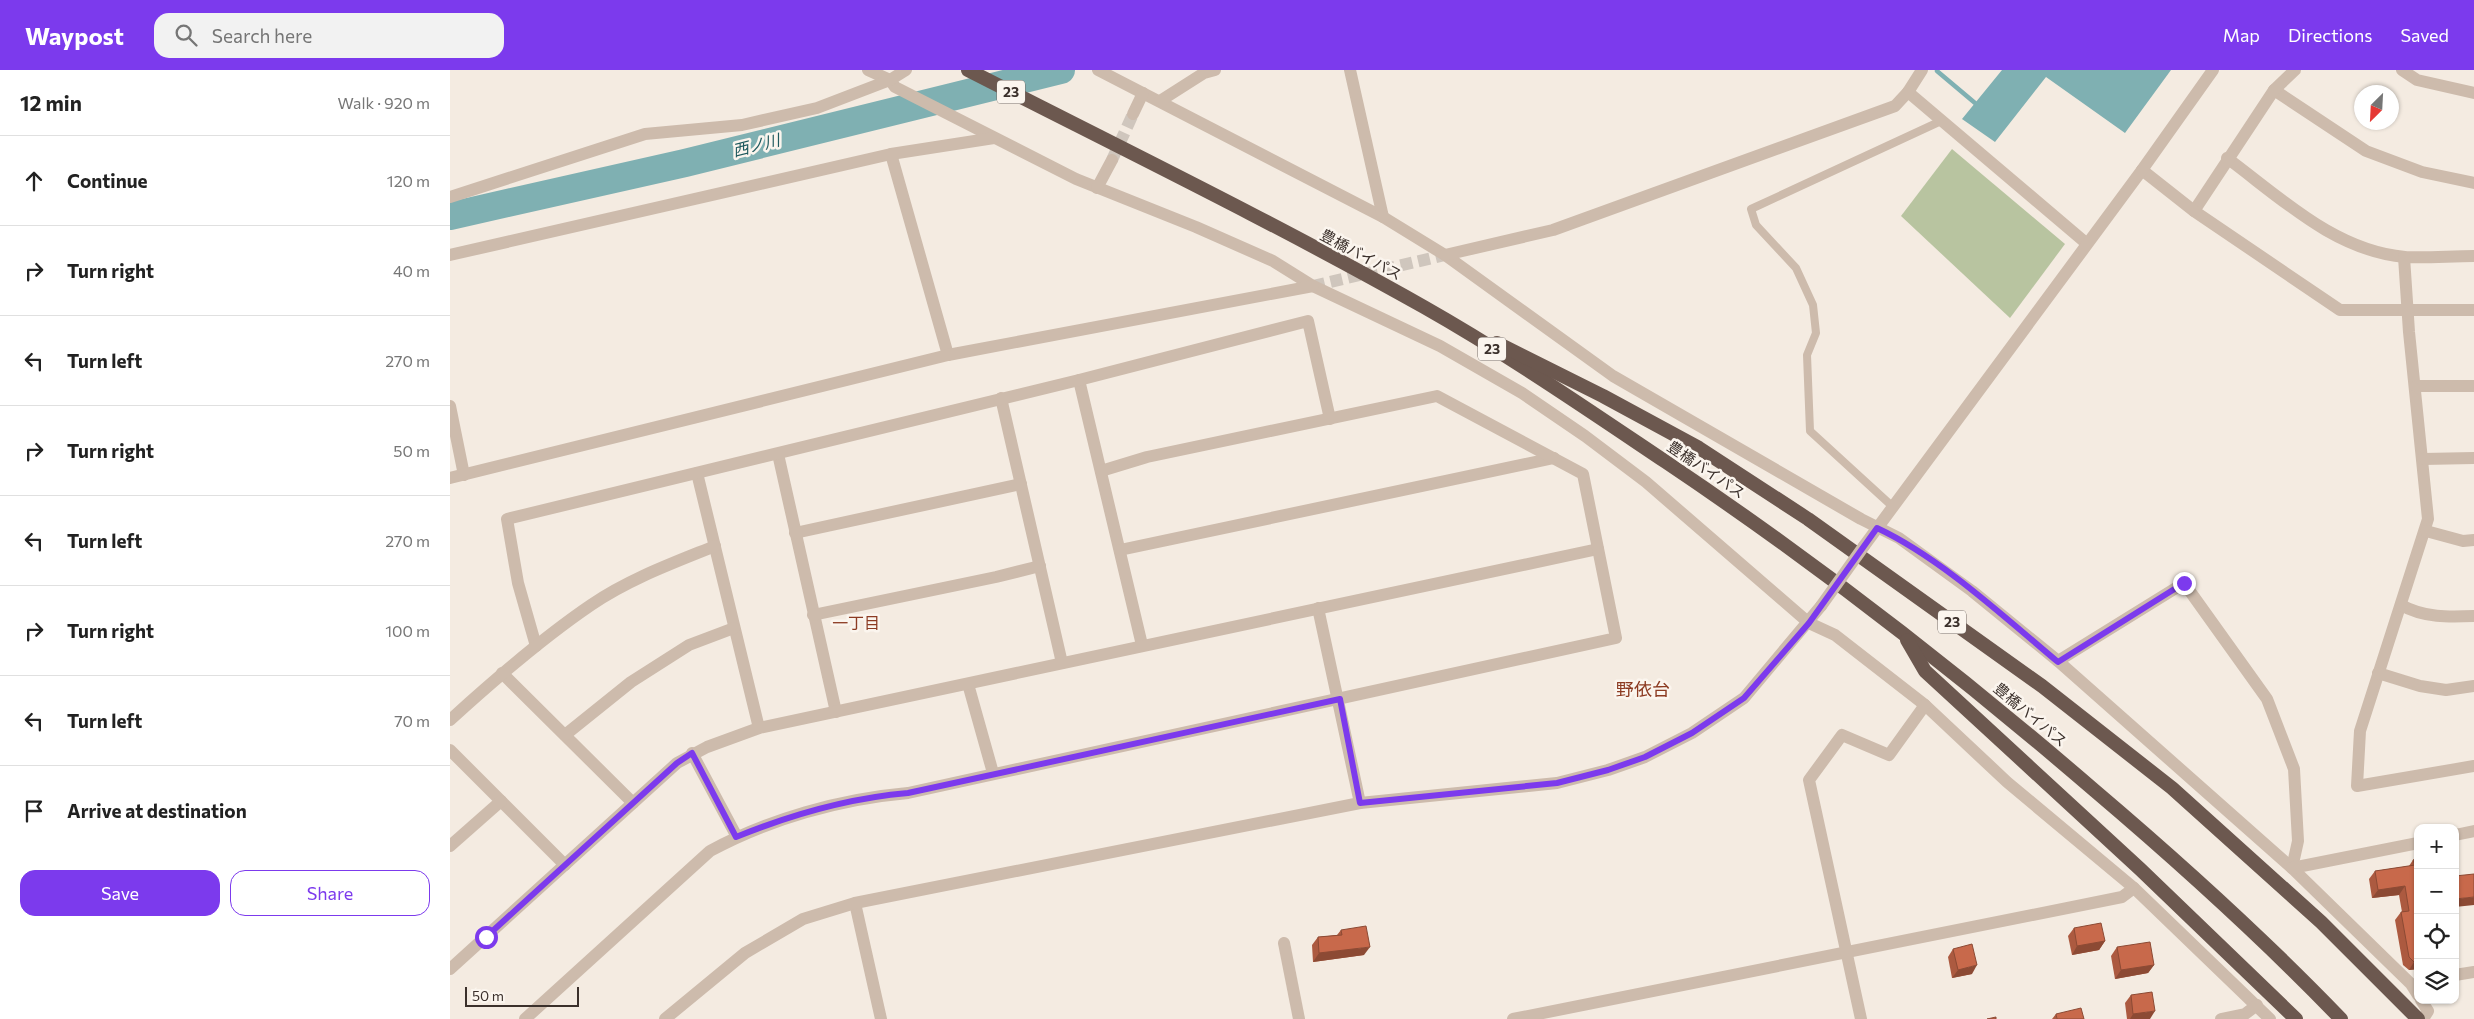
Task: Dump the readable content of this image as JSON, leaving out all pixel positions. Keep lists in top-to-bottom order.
{
  "streets": {
    "highway": ["23", "豊橋バイパス"]
  },
  "crossings": [
    ["23", "豊橋バイパス"]
  ],
  "districts": ["一丁目", "野依台"],
  "water": ["西ノ川"],
  "scale_bar": "50 m",
  "north": "bottom left",
  "page": {
    "header": "Waypost",
    "search": "Search here",
    "nav": ["Map", "Directions", "Saved"],
    "heading": ["12 min", "Walk · 920 m"],
    "list": [
      ["Continue", "120 m"],
      ["Turn right", "40 m"],
      ["Turn left", "270 m"],
      ["Turn right", "50 m"],
      ["Turn left", "270 m"],
      ["Turn right", "100 m"],
      ["Turn left", "70 m"],
      "Arrive at destination"
    ],
    "map_buttons": ["+", "−"],
    "buttons": ["Save", "Share"],
    "scale": "50 m"
  }
}
